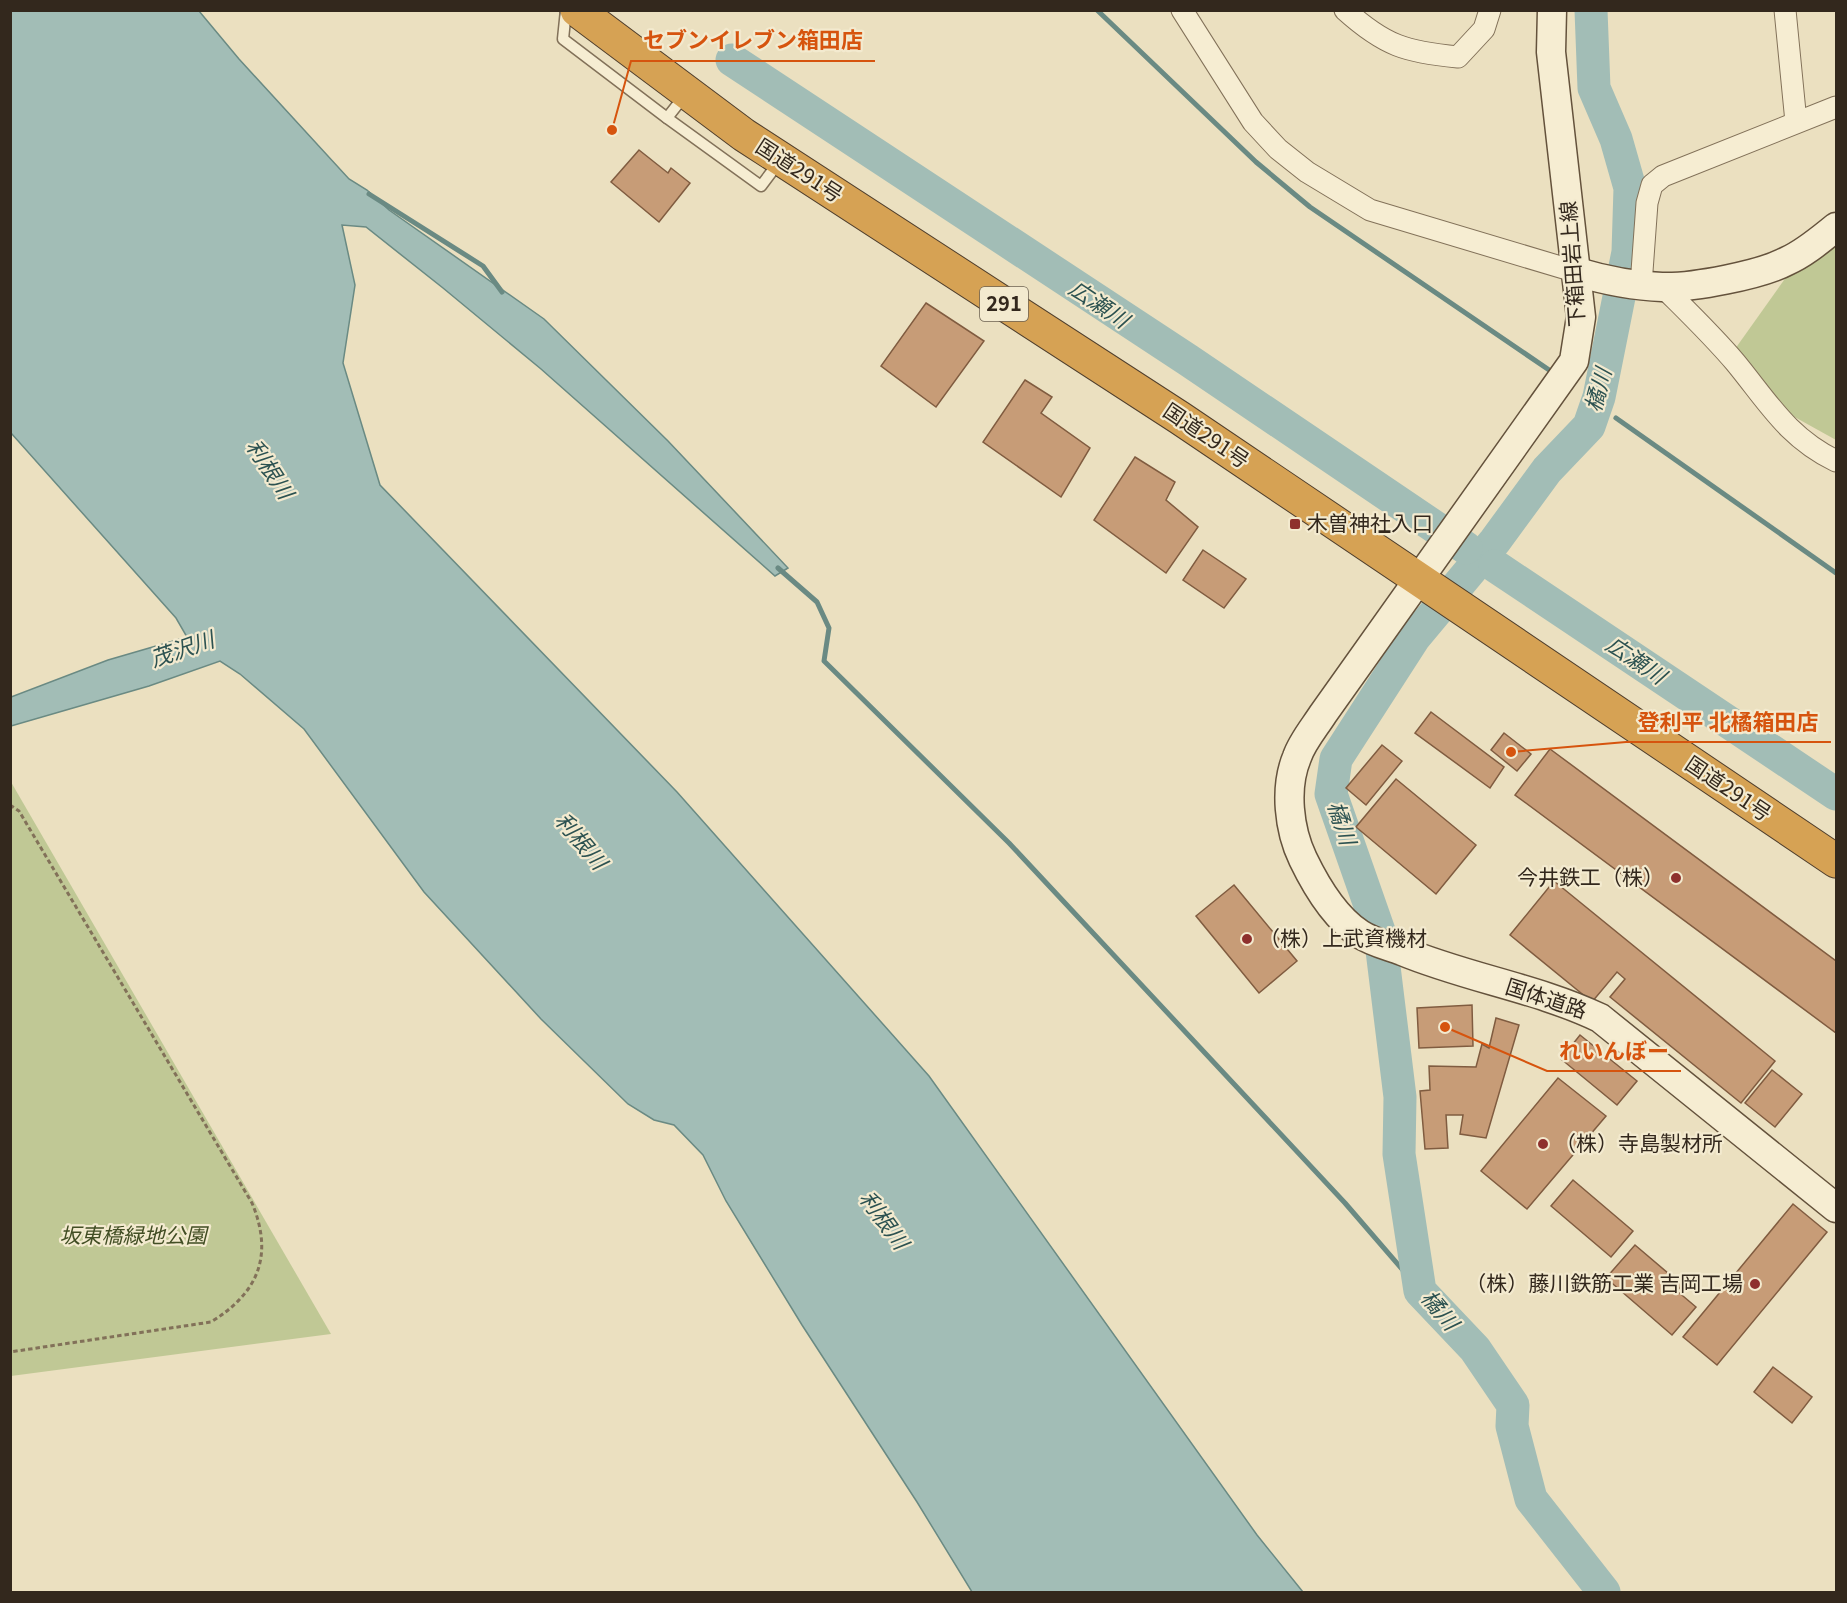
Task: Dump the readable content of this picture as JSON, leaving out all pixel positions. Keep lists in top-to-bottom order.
{
  "streets": {
    "highway": ["国道291号", "291"],
    "street": ["下箱田岩上線", "国体道路"]
  },
  "crossings": [
    ["国道291号", "下箱田岩上線"],
    ["国道291号", "国体道路"],
    ["下箱田岩上線", "国体道路"]
  ],
  "water": [
    "広瀬川",
    "橘川",
    "利根川",
    "茂沢川"
  ],
  "parks": ["坂東橋緑地公園"],
  "places": {
    "other": [
      "セブンイレブン箱田店",
      "登利平 北橘箱田店",
      "今井鉄工（株）",
      "（株）上武資機材",
      "れいんぼー",
      "（株）寺島製材所",
      "（株）藤川鉄筋工業 吉岡工場"
    ],
    "transit": ["木曽神社入口"]
  }
}
